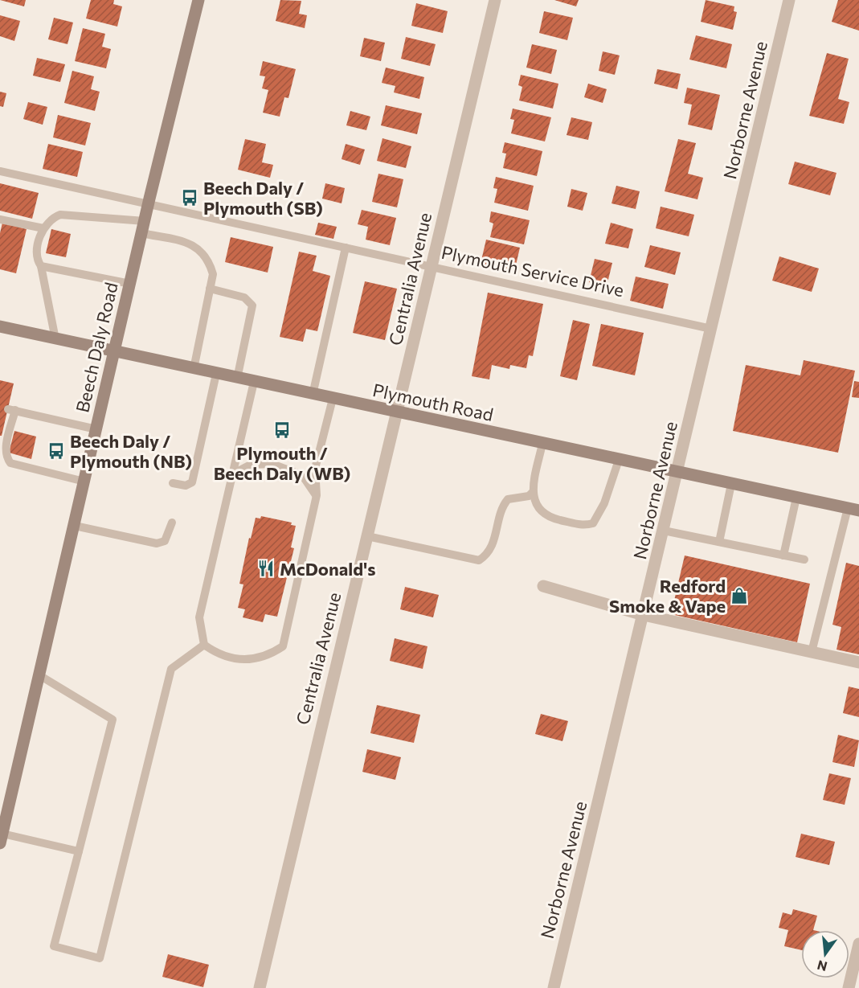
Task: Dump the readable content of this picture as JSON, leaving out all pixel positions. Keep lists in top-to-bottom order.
{
  "streets": {
    "main road": ["Beech Daly Road", "Plymouth Road"],
    "street": ["Norborne Avenue", "Centralia Avenue"],
    "lane": ["Plymouth Service Drive"]
  },
  "crossings": [
    ["Norborne Avenue", "Plymouth Service Drive"],
    ["Norborne Avenue", "Plymouth Road"],
    ["Plymouth Service Drive", "Centralia Avenue"],
    ["Plymouth Service Drive", "Beech Daly Road"],
    ["Centralia Avenue", "Plymouth Road"],
    ["Beech Daly Road", "Plymouth Road"]
  ],
  "places": {
    "bus stop": ["Beech Daly / Plymouth (SB)", "Plymouth / Beech Daly (WB)", "Beech Daly / Plymouth (NB)"],
    "restaurant": ["McDonald's"],
    "shop": ["Redford Smoke & Vape"]
  },
  "north": "bottom"
}
